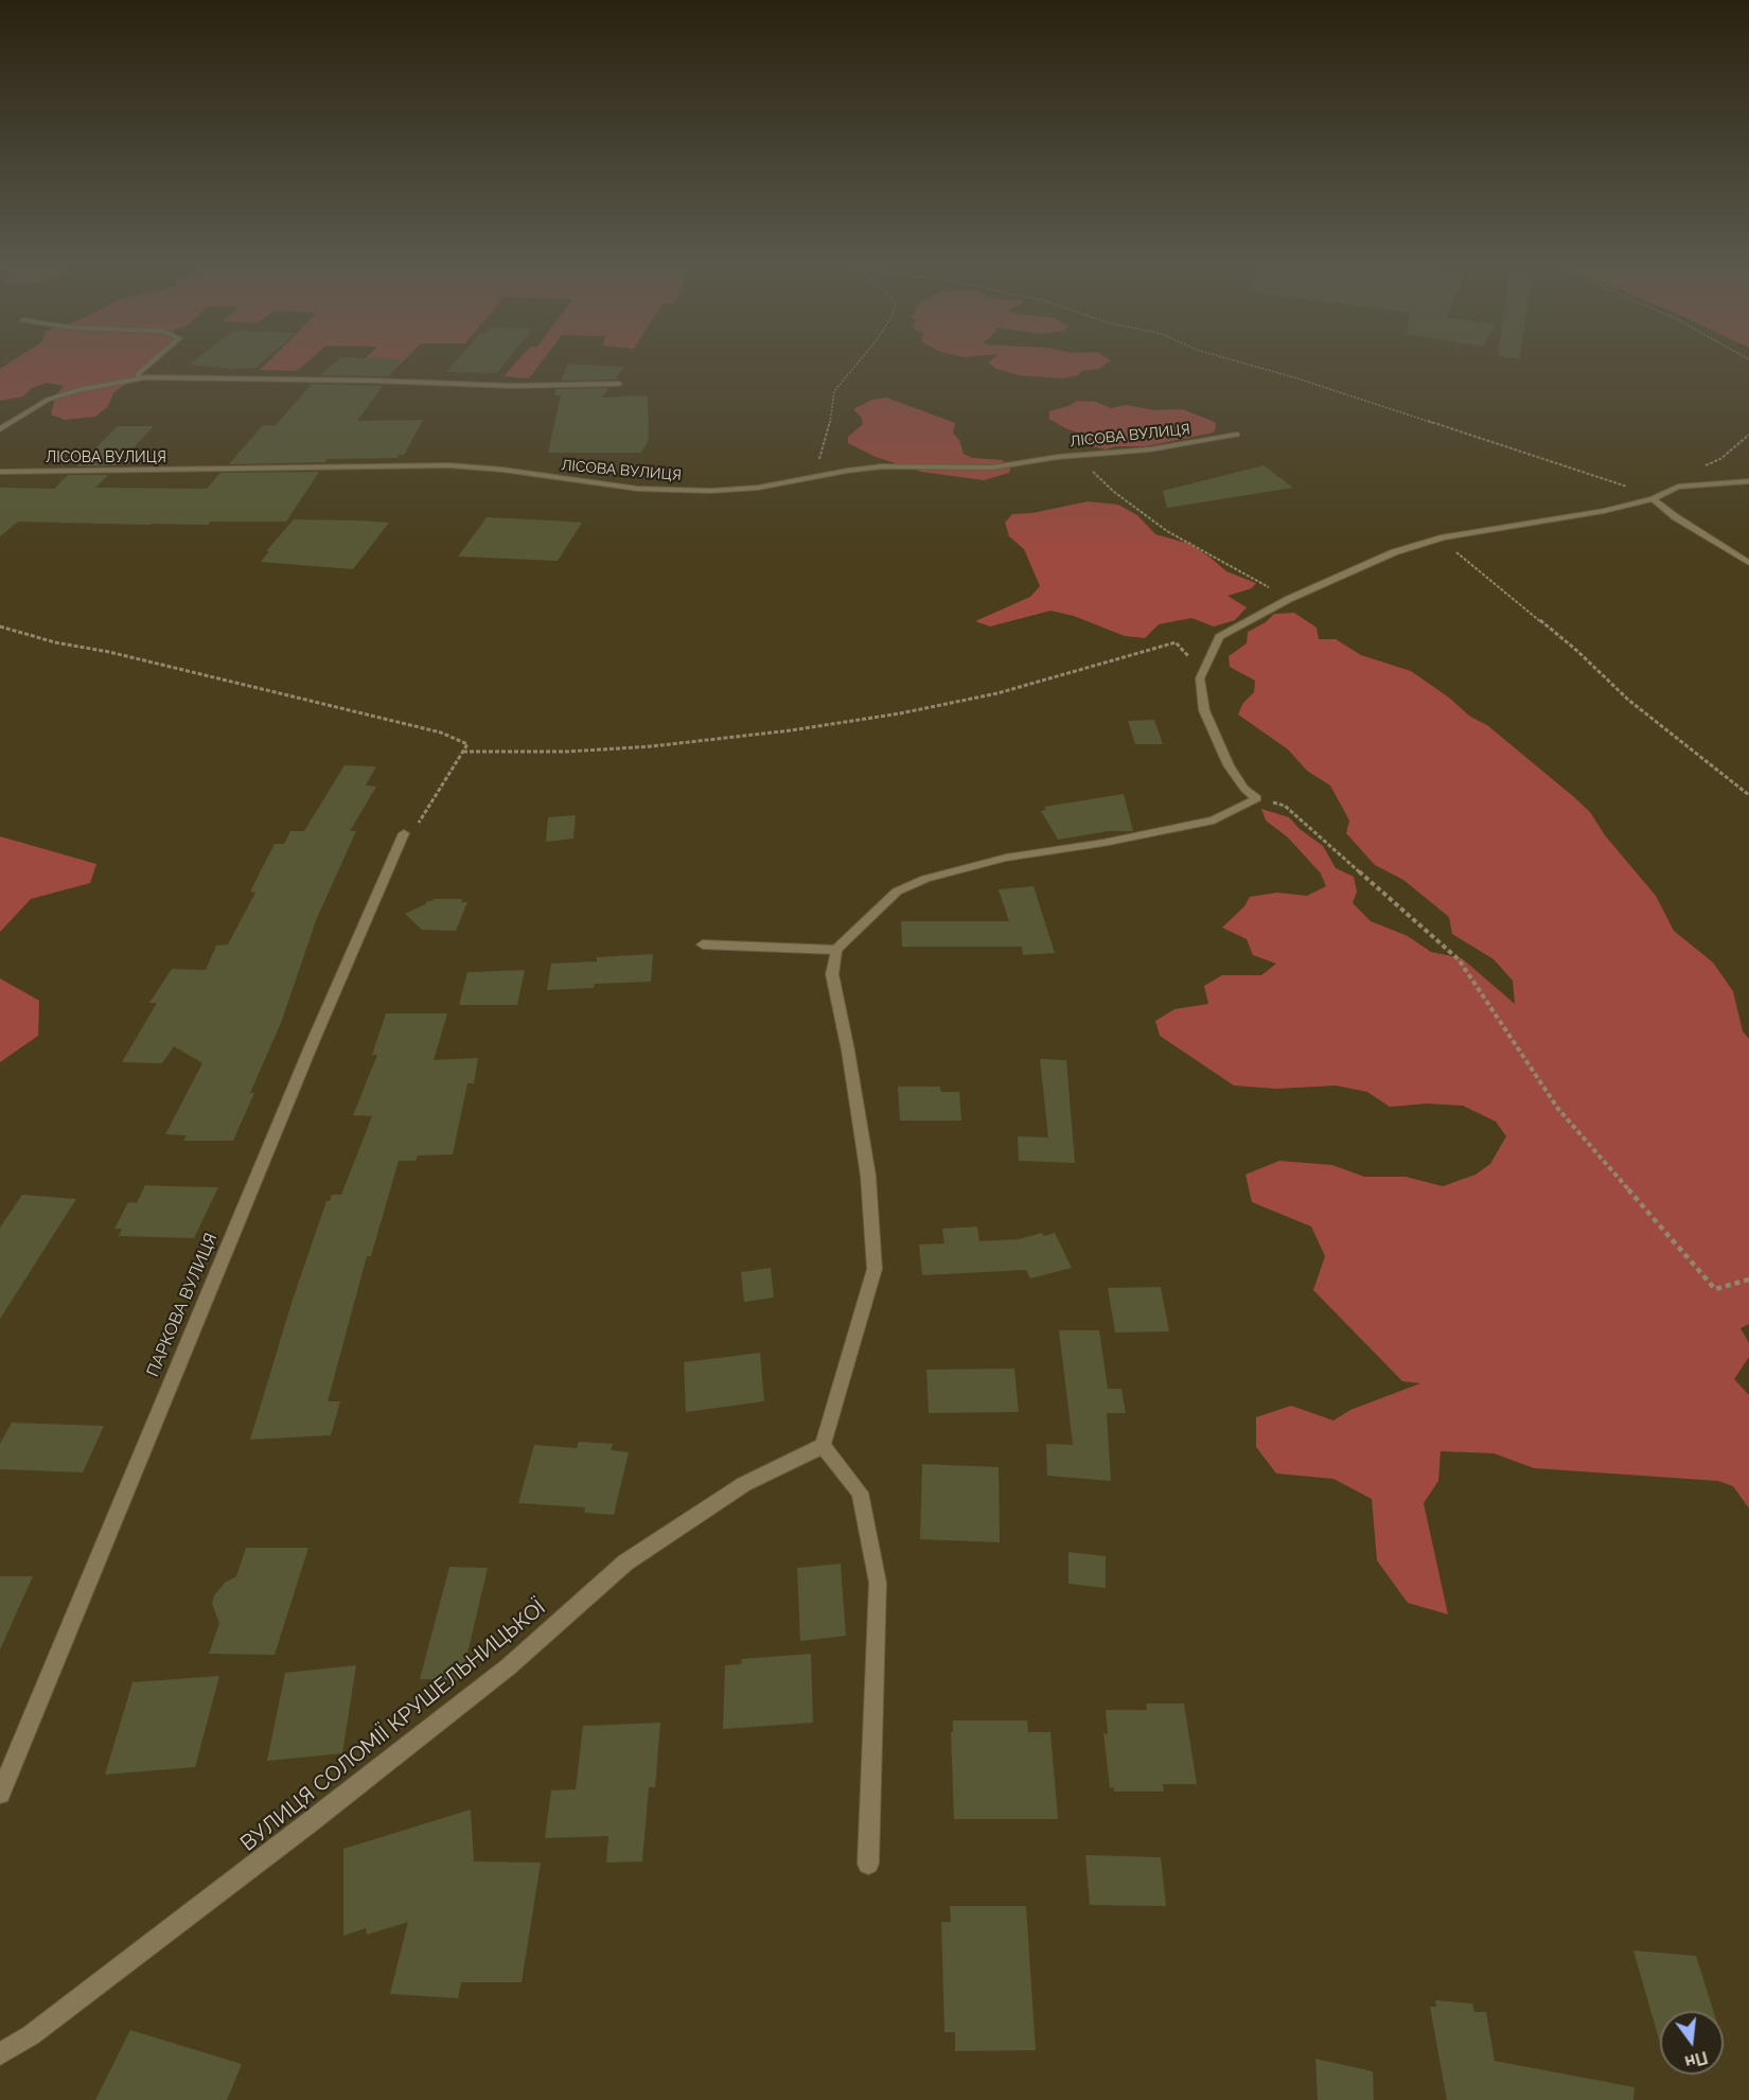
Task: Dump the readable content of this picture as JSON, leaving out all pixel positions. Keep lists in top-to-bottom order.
{
  "streets": {
    "street": ["ЛІСОВА ВУЛИЦЯ", "ПАРКОВА ВУЛИЦЯ", "ВУЛИЦЯ СОЛОМІЇ КРУШЕЛЬНИЦЬКОЇ"]
  },
  "north": "bottom"
}
